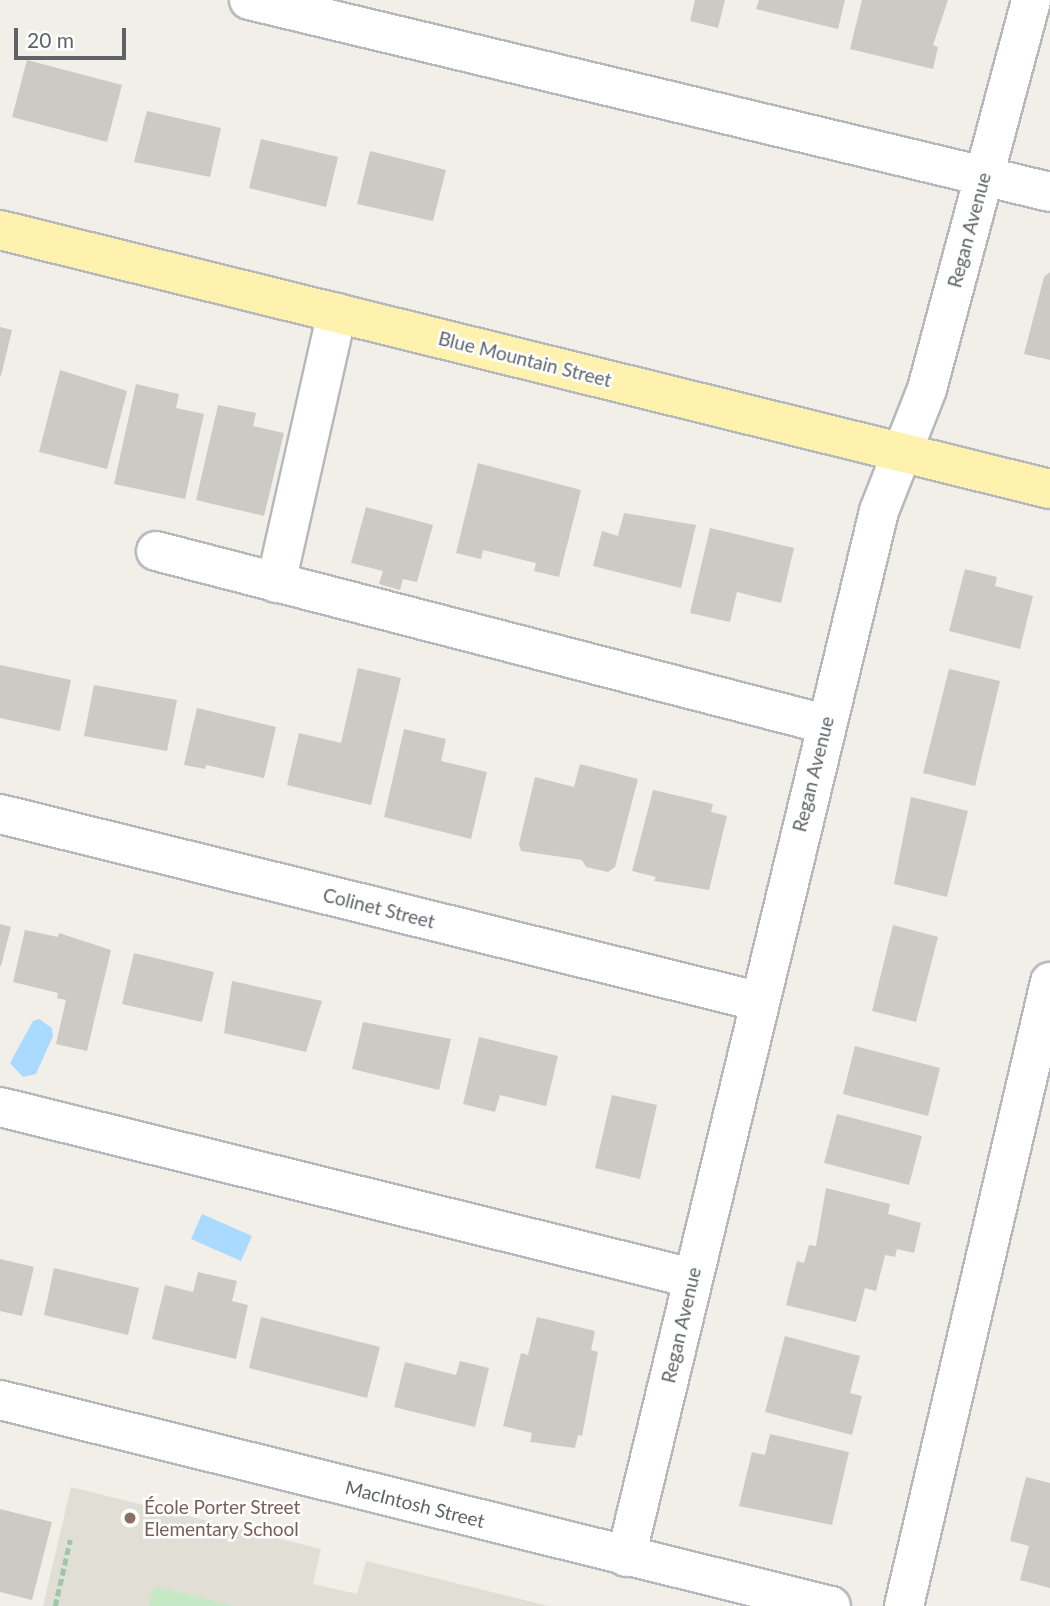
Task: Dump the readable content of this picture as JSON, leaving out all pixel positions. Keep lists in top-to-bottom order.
{
  "streets": {
    "main road": ["Blue Mountain Street"],
    "street": ["Regan Avenue", "Colinet Street", "MacIntosh Street"]
  },
  "crossings": [
    ["Regan Avenue", "Blue Mountain Street"],
    ["Regan Avenue", "Colinet Street"],
    ["Regan Avenue", "MacIntosh Street"]
  ],
  "places": ["École Porter Street Elementary School"],
  "scale_bar": "20 m"
}
